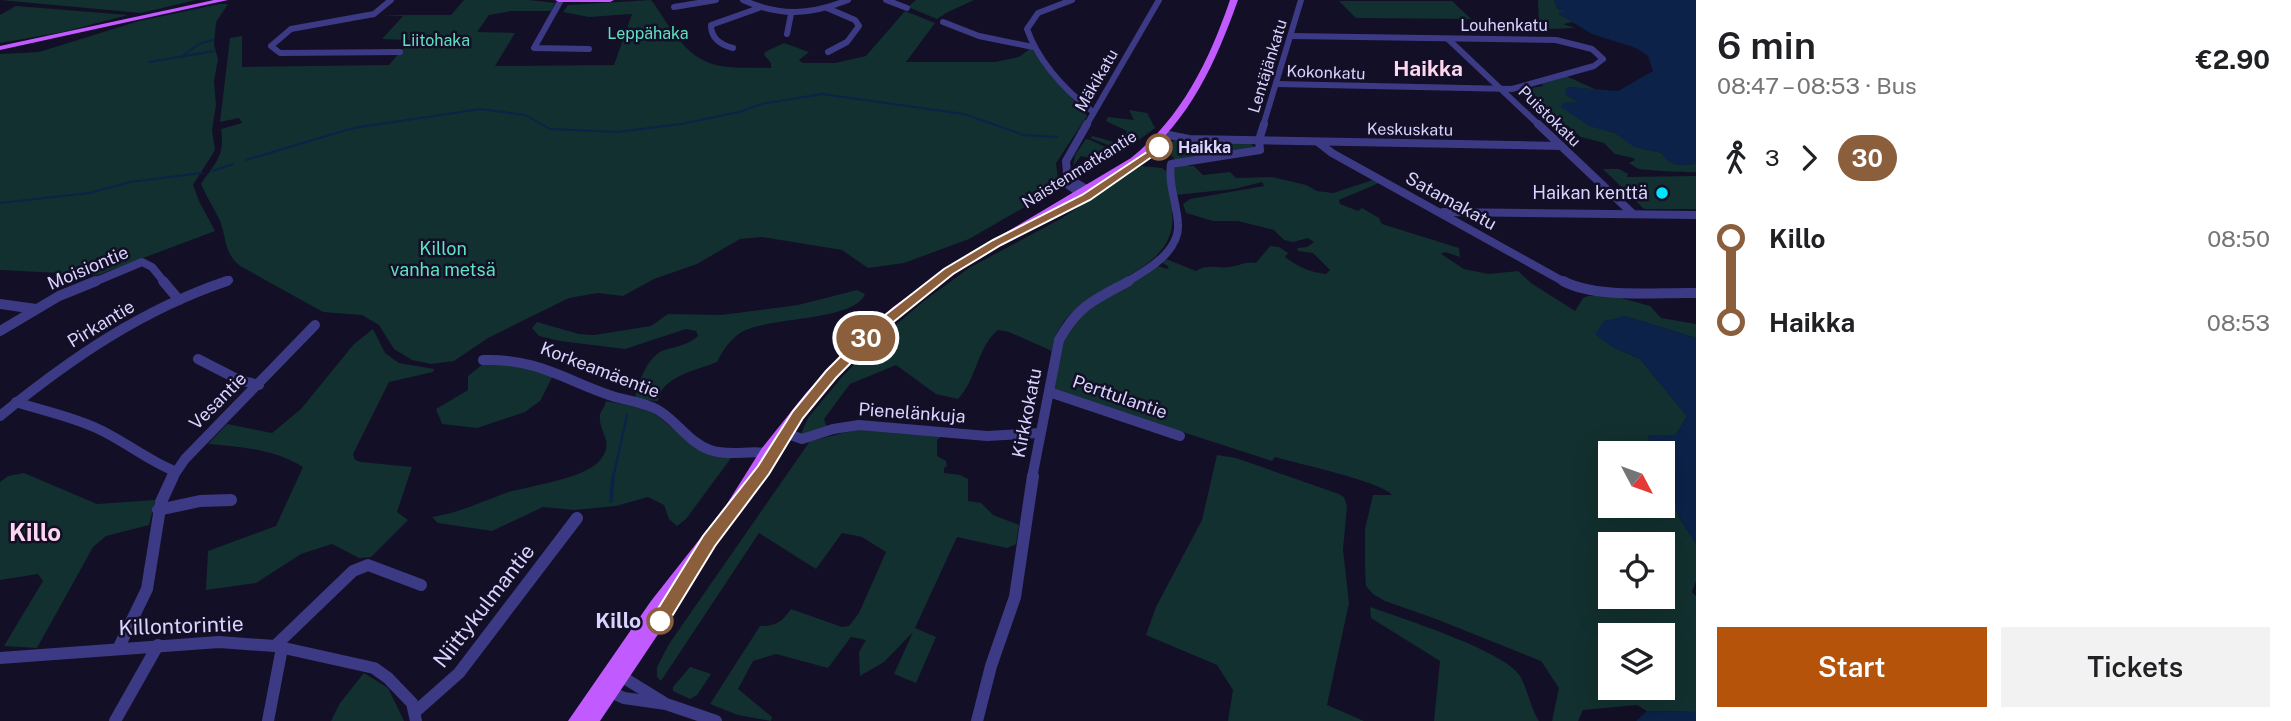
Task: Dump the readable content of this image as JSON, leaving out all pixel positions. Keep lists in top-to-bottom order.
{
  "streets": {
    "main road": ["Naistenmatkantie"],
    "street": [
      "Louhenkatu",
      "Lentäjänkatu",
      "Kokonkatu",
      "Mäkikatu",
      "Puistokatu",
      "Keskuskatu",
      "Satamakatu",
      "Moisiontie",
      "Pirkantie",
      "Korkeamäentie",
      "Perttulantie",
      "Vesantie",
      "Pienelänkuja",
      "Kirkkokatu",
      "Niittykulmantie",
      "Killontorintie"
    ]
  },
  "crossings": [
    ["Louhenkatu", "Lentäjänkatu"],
    ["Louhenkatu", "Kokonkatu"],
    ["Louhenkatu", "Puistokatu"],
    ["Lentäjänkatu", "Kokonkatu"],
    ["Lentäjänkatu", "Keskuskatu"],
    ["Lentäjänkatu", "Kirkkokatu"],
    ["Kokonkatu", "Puistokatu"],
    ["Mäkikatu", "Naistenmatkantie"],
    ["Puistokatu", "Keskuskatu"],
    ["Keskuskatu", "Naistenmatkantie"],
    ["Keskuskatu", "Satamakatu"],
    ["Keskuskatu", "Kirkkokatu"],
    ["Naistenmatkantie", "Korkeamäentie"],
    ["Naistenmatkantie", "Pienelänkuja"],
    ["Moisiontie", "Pirkantie"],
    ["Perttulantie", "Kirkkokatu"],
    ["Vesantie", "Killontorintie"],
    ["Pienelänkuja", "Kirkkokatu"],
    ["Niittykulmantie", "Killontorintie"]
  ],
  "districts": ["Haikka", "Killo"],
  "parks": ["Leppähaka", "Liitohaka", "Killon vanha metsä"],
  "places": ["Haikka", "Haikan kenttä", "Killo"],
  "lines": ["bus line 30"],
  "north": "bottom right",
  "page": {
    "on_map": "30",
    "heading": ["6 min", "08:47 – 08:53 · Bus", "€2.90"],
    "legs": ["3", "30"],
    "list": [
      {
        "name": "Killo",
        "value": "08:50"
      },
      {
        "name": "Haikka",
        "value": "08:53"
      }
    ],
    "buttons": ["Start", "Tickets"]
  }
}
